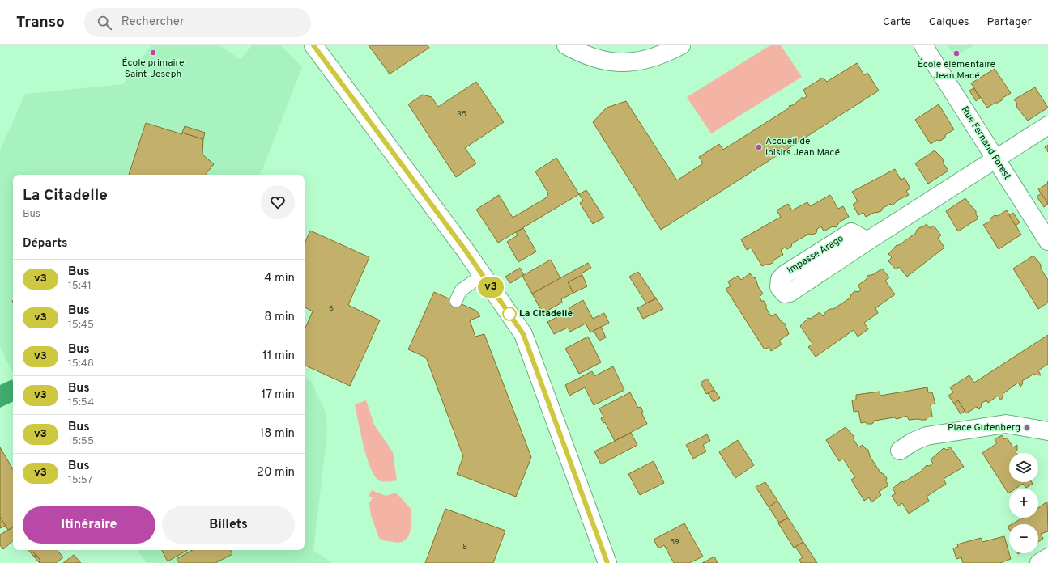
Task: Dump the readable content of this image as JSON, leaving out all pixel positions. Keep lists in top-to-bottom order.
{
  "streets": {
    "street": ["Rue Fernand Forest"]
  },
  "places": [
    "École primaire Saint-Joseph",
    "École élémentaire Jean Macé",
    "Accueil de loisirs Jean Macé",
    "La Citadelle",
    "Place Gutenberg"
  ],
  "lines": ["bus line v3"],
  "house_numbers": [
    "35",
    "6",
    "59",
    "8"
  ],
  "page": {
    "header": "Transo",
    "search": "Rechercher",
    "nav": ["Carte", "Calques", "Partager"],
    "on_map": "v3",
    "heading": [
      ["La Citadelle", "Bus"],
      "Départs"
    ],
    "list": [
      {
        "mark": "v3",
        "name": "Bus",
        "note": "15:41",
        "value": "4 min"
      },
      {
        "mark": "v3",
        "name": "Bus",
        "note": "15:45",
        "value": "8 min"
      },
      {
        "mark": "v3",
        "name": "Bus",
        "note": "15:48",
        "value": "11 min"
      },
      {
        "mark": "v3",
        "name": "Bus",
        "note": "15:54",
        "value": "17 min"
      },
      {
        "mark": "v3",
        "name": "Bus",
        "note": "15:55",
        "value": "18 min"
      },
      {
        "mark": "v3",
        "name": "Bus",
        "note": "15:57",
        "value": "20 min"
      }
    ],
    "map_buttons": ["+", "−"],
    "buttons": ["Itinéraire", "Billets"]
  }
}
